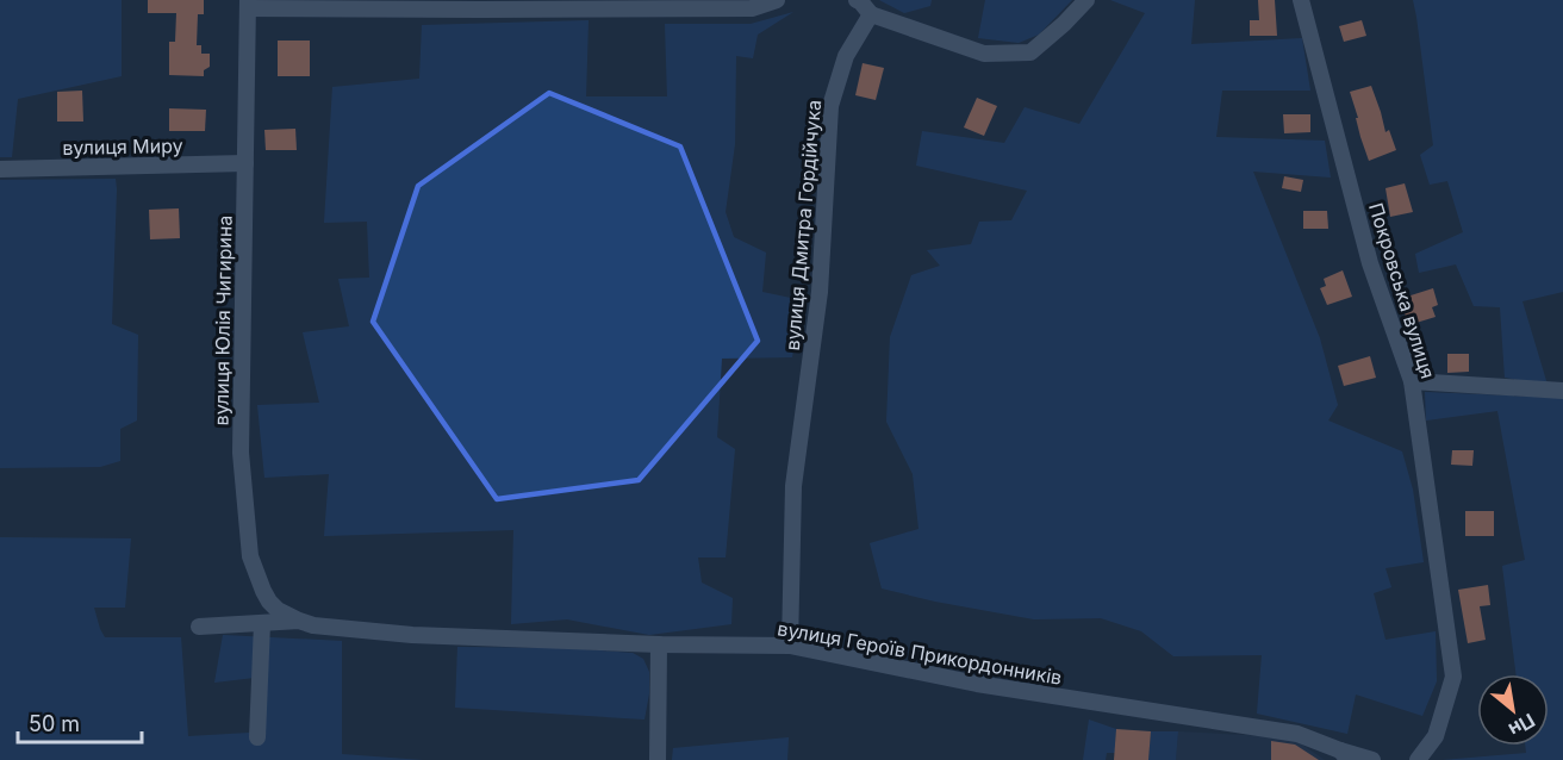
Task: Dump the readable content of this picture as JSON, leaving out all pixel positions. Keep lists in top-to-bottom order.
{
  "streets": {
    "street": [
      "вулиця Миру",
      "вулиця Дмитра Гордійчука",
      "Покровська вулиця",
      "вулиця Юлія Чигирина",
      "вулиця Героїв Прикордонників"
    ]
  },
  "crossings": [
    ["вулиця Миру", "вулиця Юлія Чигирина"],
    ["вулиця Дмитра Гордійчука", "вулиця Героїв Прикордонників"],
    ["вулиця Юлія Чигирина", "вулиця Героїв Прикордонників"]
  ],
  "scale_bar": "50 m",
  "north": "bottom right"
}
